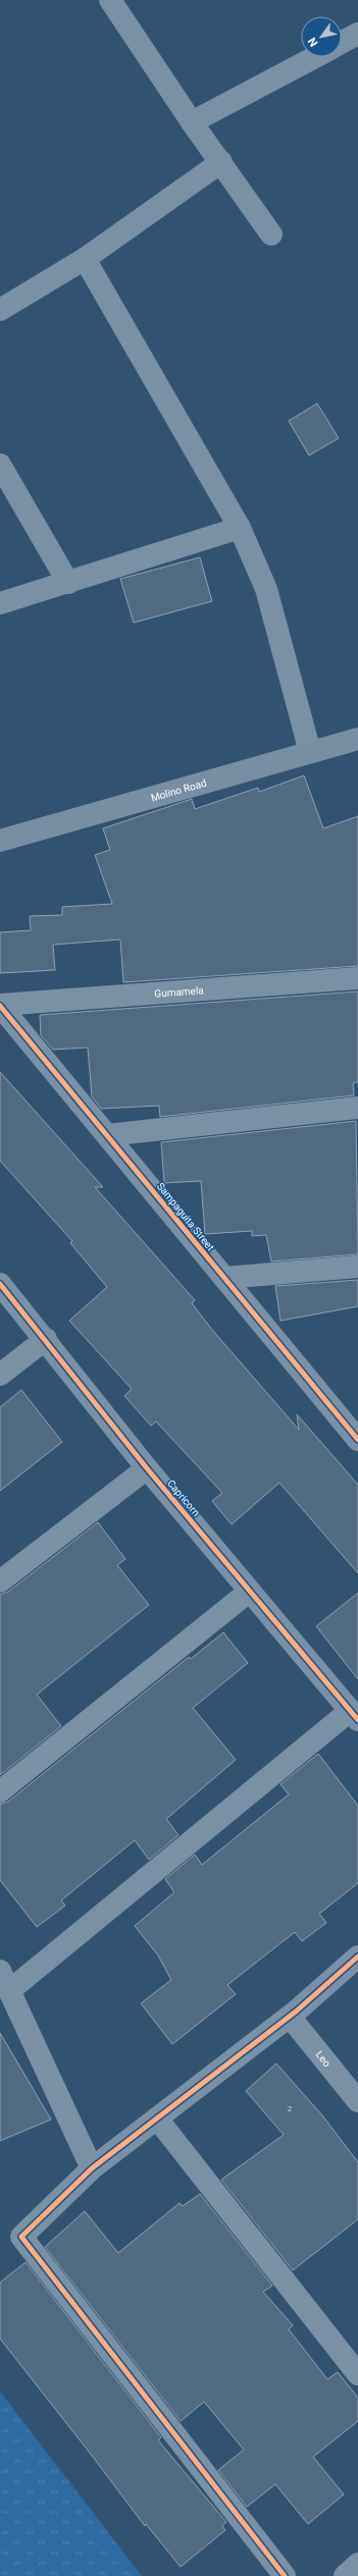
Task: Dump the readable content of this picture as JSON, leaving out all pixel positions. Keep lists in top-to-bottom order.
{
  "streets": {
    "main road": ["Molino Road"],
    "street": [
      "Gumamela",
      "Sampaguita Street",
      "Capricorn",
      "Leo"
    ]
  },
  "crossings": [
    ["Gumamela", "Sampaguita Street"]
  ],
  "house_numbers": ["2"],
  "north": "bottom left"
}
